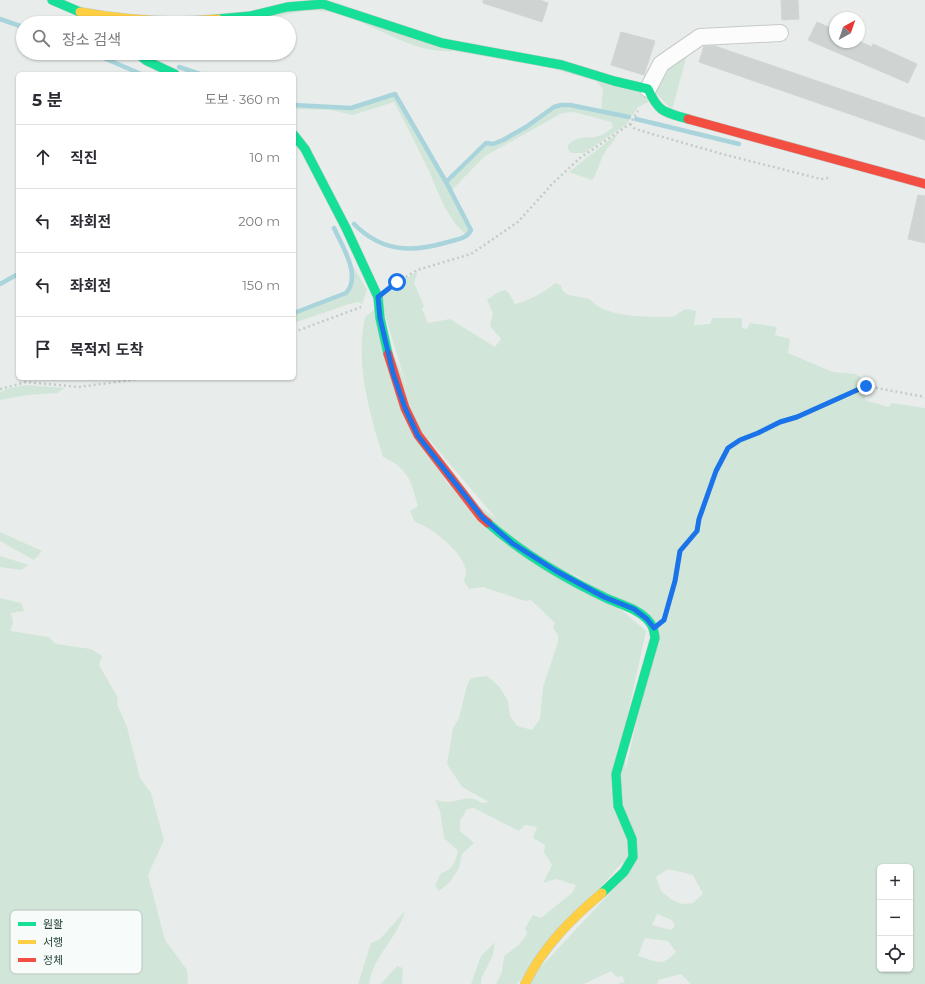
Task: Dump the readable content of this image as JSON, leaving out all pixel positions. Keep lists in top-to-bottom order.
{
  "legend": ["원활", "서행", "정체"],
  "north": "top right",
  "page": {
    "search": "장소 검색",
    "heading": ["5 분", "도보 · 360 m"],
    "list": [
      ["직진", "10 m"],
      ["좌회전", "200 m"],
      ["좌회전", "150 m"],
      "목적지 도착"
    ],
    "map_buttons": ["+", "−"]
  }
}
